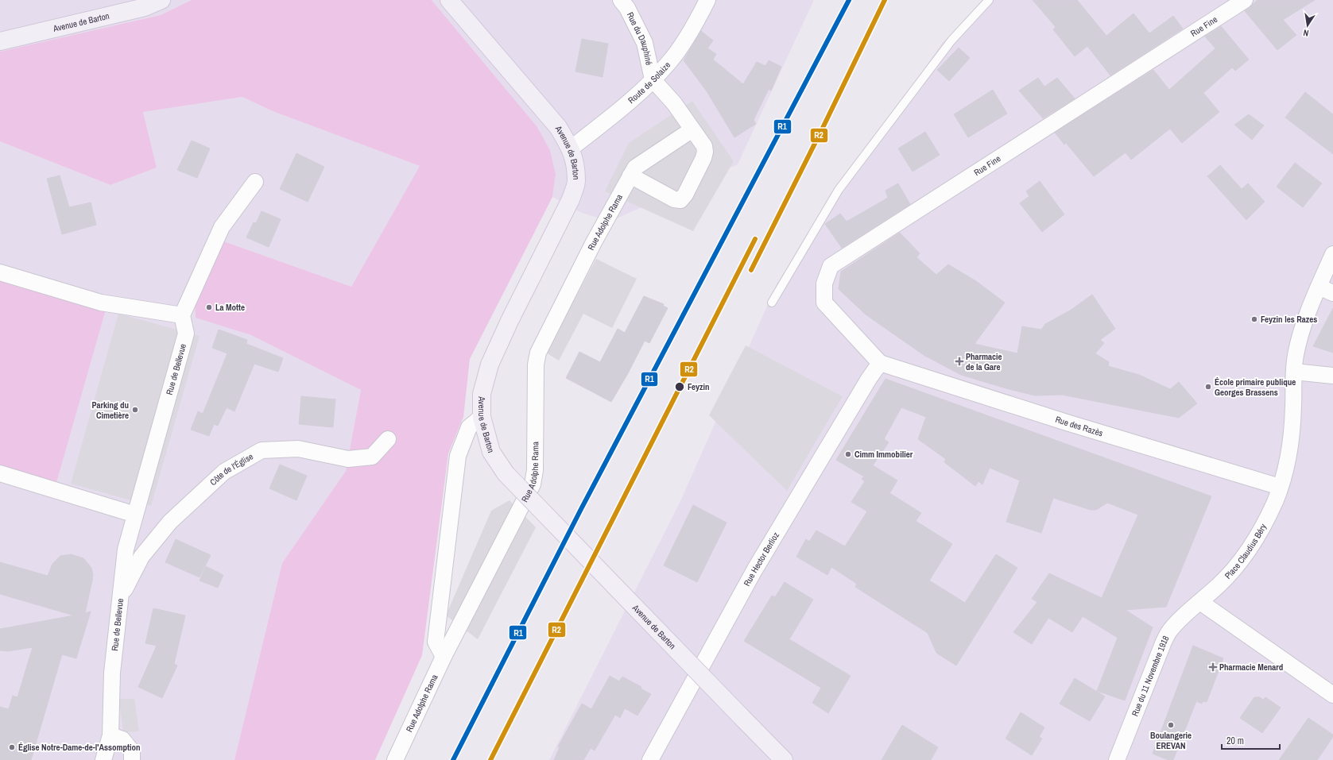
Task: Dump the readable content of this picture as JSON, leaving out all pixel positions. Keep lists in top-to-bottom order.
{
  "streets": {
    "street": [
      "Avenue de Barton",
      "Rue Fine",
      "Rue du Dauphiné",
      "Route de Solaize",
      "Rue Adolphe Rama",
      "Rue de Bellevue",
      "Rue des Razès",
      "Côte de l'Église",
      "Place Claudius Béry",
      "Rue Hector Berlioz",
      "Rue du 11 Novembre 1918"
    ]
  },
  "crossings": [
    ["Avenue de Barton", "Route de Solaize"],
    ["Rue Fine", "Rue des Razès"],
    ["Rue Fine", "Rue Hector Berlioz"],
    ["Rue du Dauphiné", "Route de Solaize"],
    ["Rue de Bellevue", "Côte de l'Église"],
    ["Rue des Razès", "Place Claudius Béry"],
    ["Rue des Razès", "Rue Hector Berlioz"],
    ["Place Claudius Béry", "Rue du 11 Novembre 1918"]
  ],
  "places": {
    "other": [
      "La Motte",
      "Feyzin les Razes",
      "Feyzin",
      "École primaire publique Georges Brassens",
      "Parking du Cimetière",
      "Cimm Immobilier",
      "Boulangerie EREVAN",
      "Église Notre-Dame-de-l'Assomption"
    ],
    "health": ["Pharmacie de la Gare", "Pharmacie Menard"]
  },
  "lines": ["transit line R1", "transit line R2"],
  "scale_bar": "20 m",
  "north": "bottom"
}
